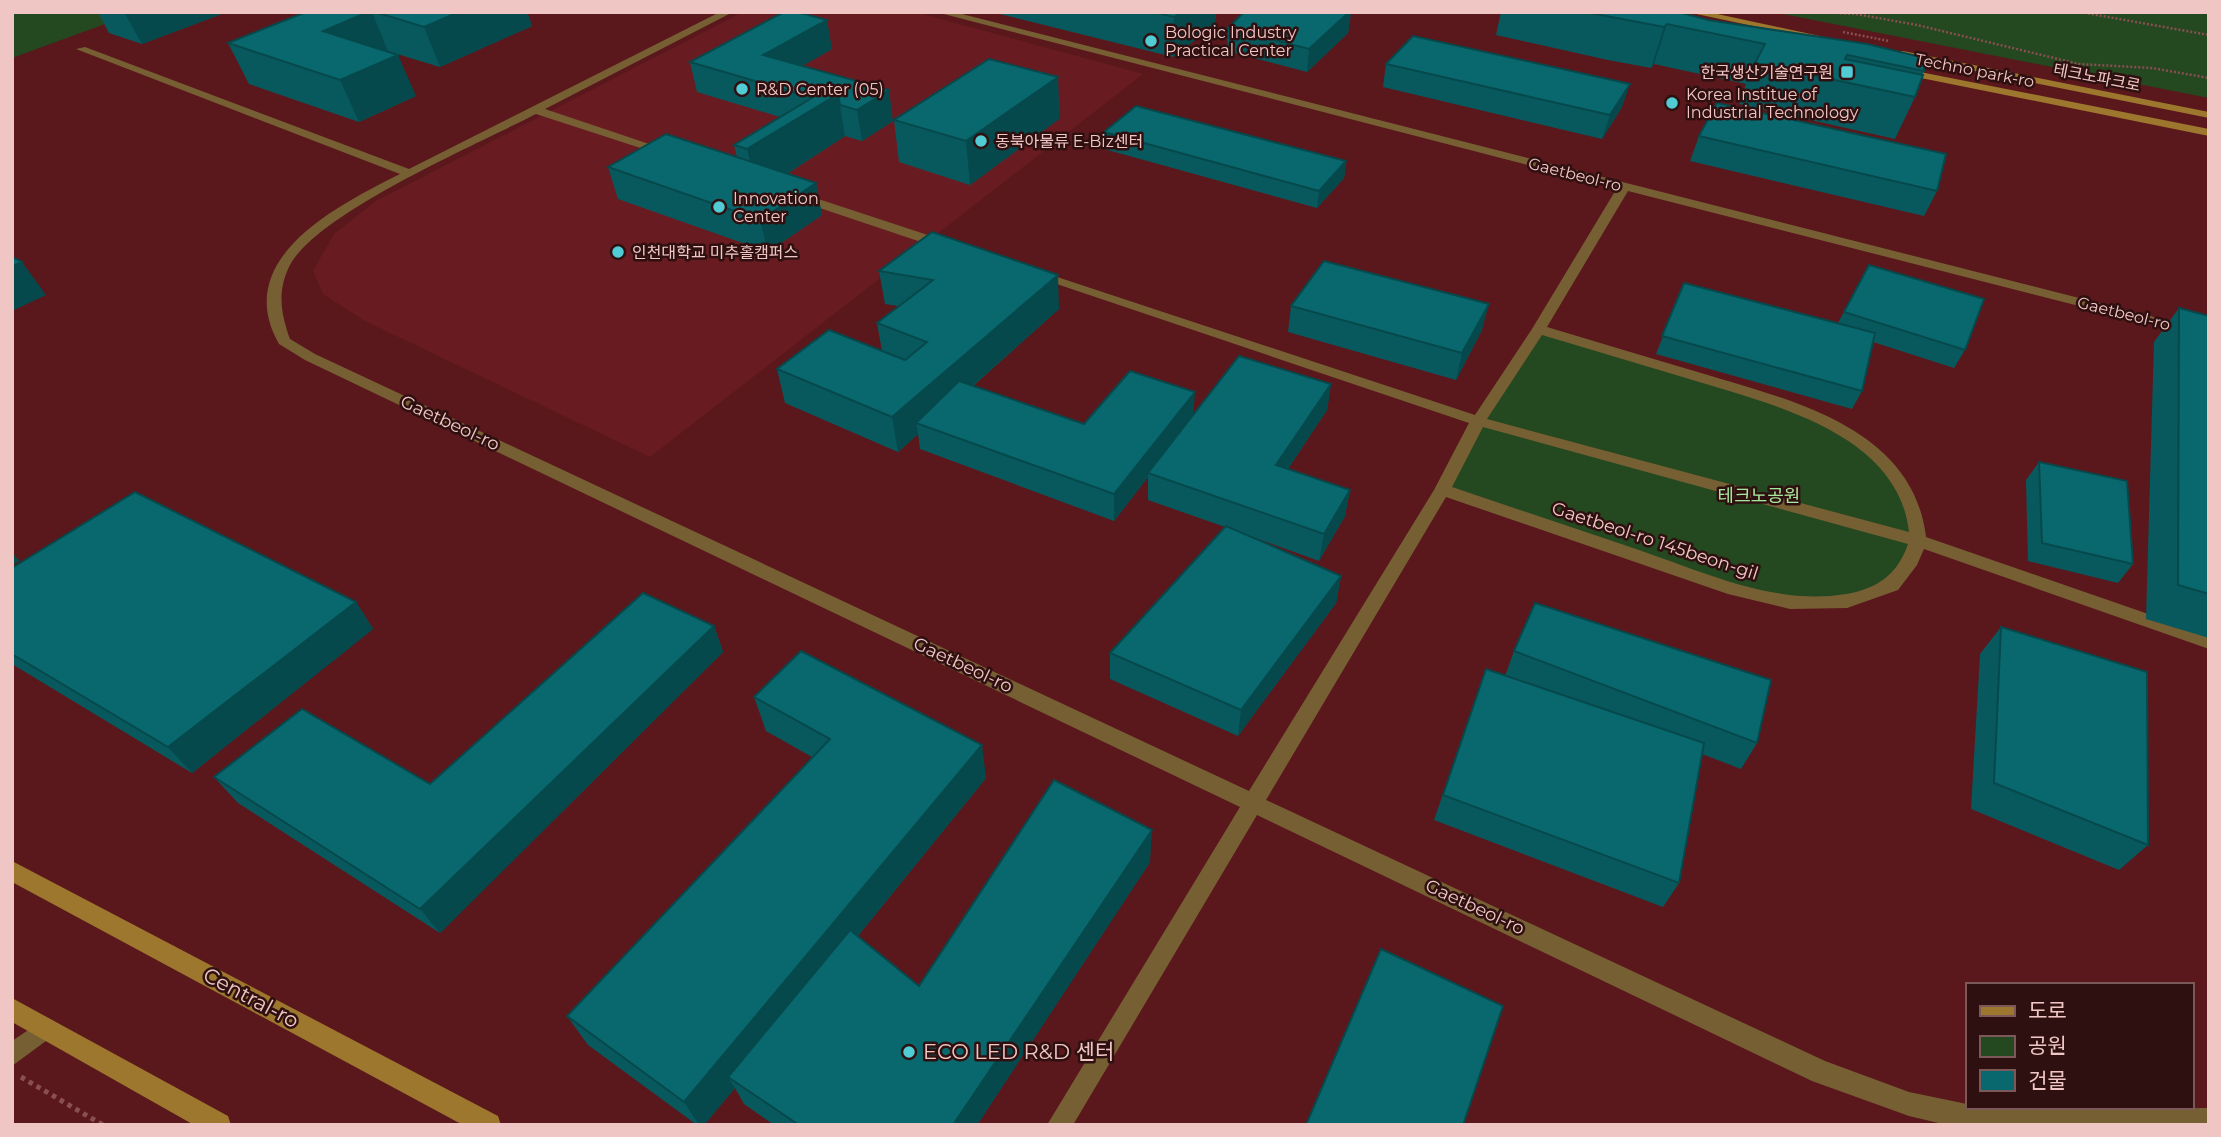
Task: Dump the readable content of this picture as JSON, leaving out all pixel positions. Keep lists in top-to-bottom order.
{
  "streets": {
    "street": [
      "Techno park-ro",
      "테크노파크로",
      "Gaetbeol-ro",
      "Gaetbeol-ro 145beon-gil",
      "Central-ro"
    ]
  },
  "parks": ["테크노공원"],
  "places": {
    "other": [
      "Bologic Industry Practical Center",
      "R&D Center (05)",
      "Korea Institue of Industrial Technology",
      "동북아물류 E-Biz센터",
      "Innovation Center",
      "인천대학교 미추홀캠퍼스",
      "ECO LED R&D 센터"
    ],
    "transit": ["한국생산기술연구원"]
  },
  "legend": ["도로", "공원", "건물"]
}
